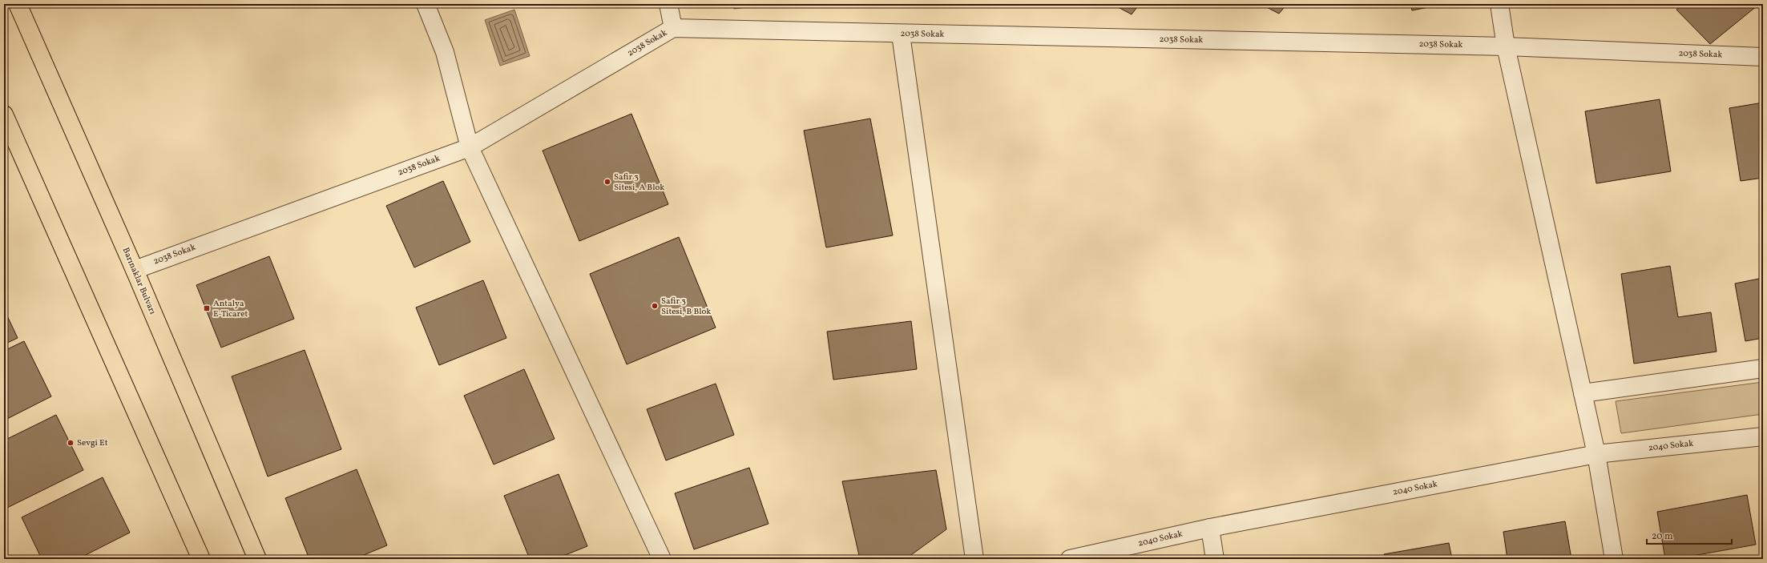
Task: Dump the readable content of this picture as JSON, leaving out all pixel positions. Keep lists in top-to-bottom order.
{
  "streets": {
    "main road": ["Barınaklar Bulvarı"],
    "street": ["2038 Sokak", "2040 Sokak"]
  },
  "crossings": [
    ["2038 Sokak", "Barınaklar Bulvarı"]
  ],
  "places": {
    "other": ["Safir 3 Sitesi, A Blok", "Safir 3 Sitesi, B Blok", "Sevgi Et"],
    "transit": ["Antalya E-Ticaret"]
  },
  "scale_bar": "20 m"
}
